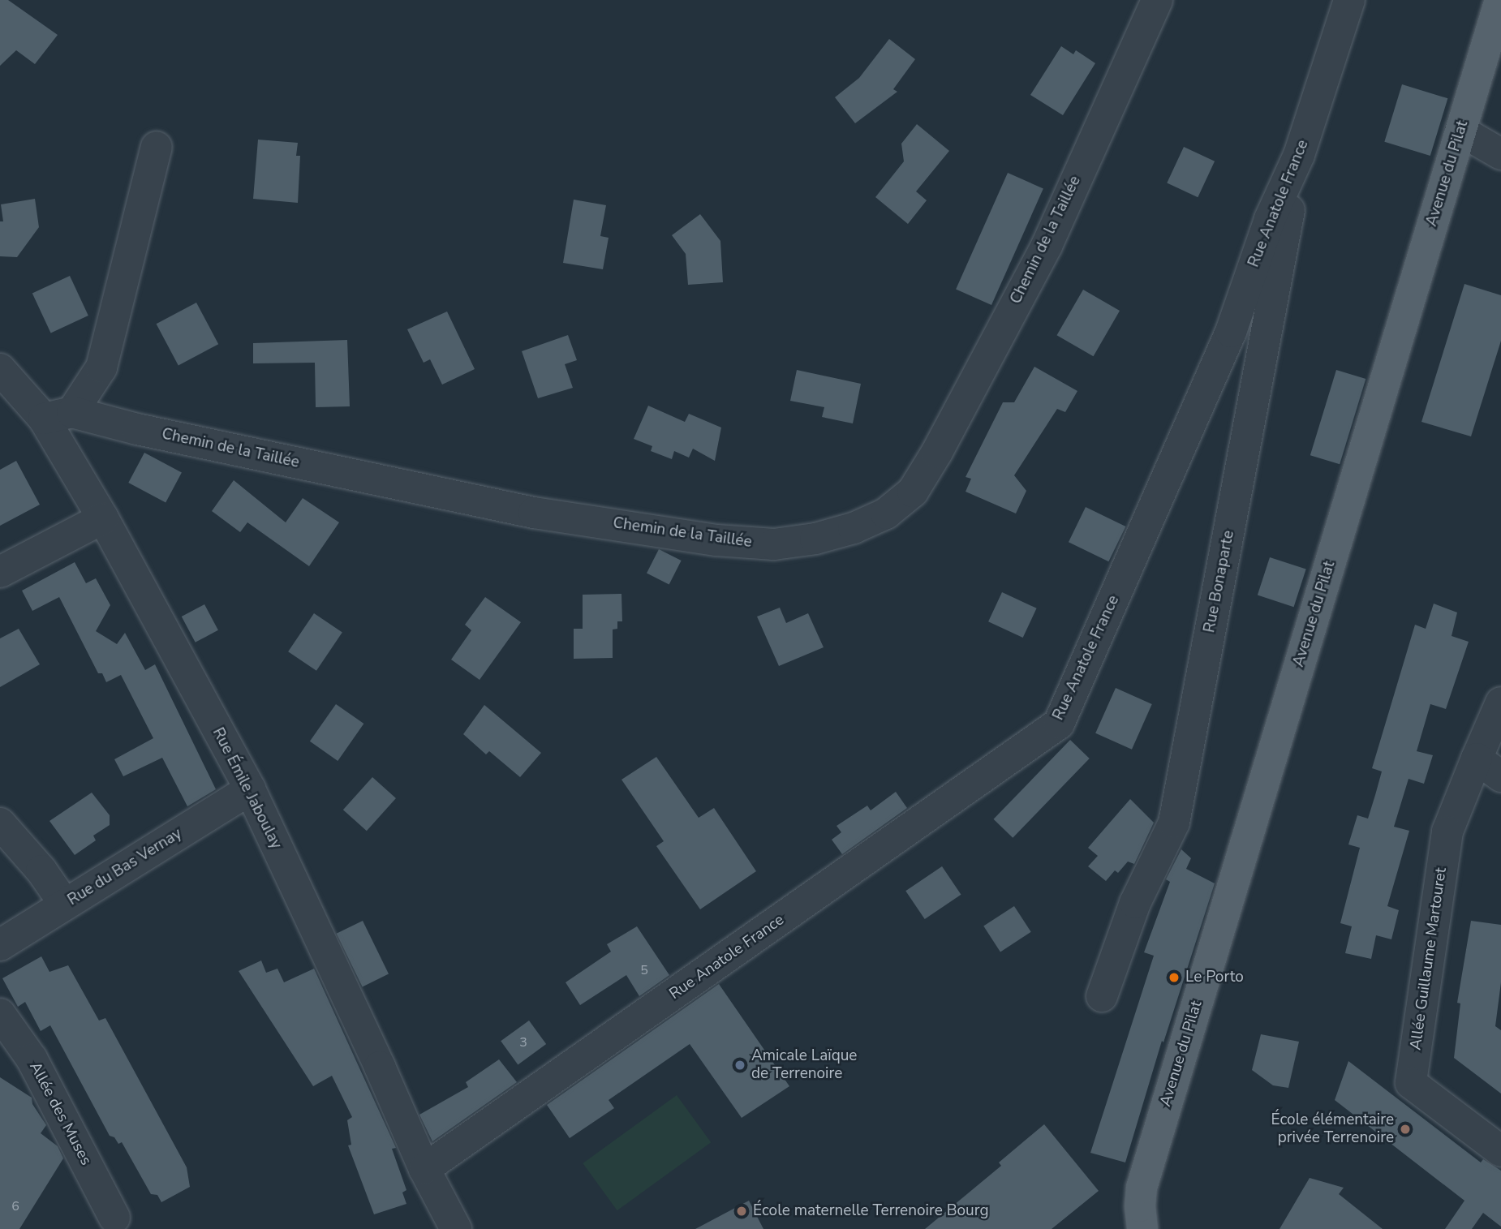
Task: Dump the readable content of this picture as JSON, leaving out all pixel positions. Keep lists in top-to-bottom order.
{
  "streets": {
    "main road": ["Avenue du Pilat"],
    "street": [
      "Rue Anatole France",
      "Chemin de la Taillée",
      "Rue Bonaparte",
      "Rue Émile Jaboulay",
      "Rue du Bas Vernay",
      "Allée Guillaume Martouret",
      "Allée des Muses"
    ]
  },
  "crossings": [
    ["Rue Anatole France", "Rue Bonaparte"],
    ["Rue Anatole France", "Rue Émile Jaboulay"],
    ["Chemin de la Taillée", "Rue Émile Jaboulay"],
    ["Rue Émile Jaboulay", "Rue du Bas Vernay"]
  ],
  "places": [
    "Le Porto",
    "Amicale Laïque de Terrenoire",
    "École élémentaire privée Terrenoire",
    "École maternelle Terrenoire Bourg"
  ],
  "house_numbers": ["5", "3", "6"]
}
